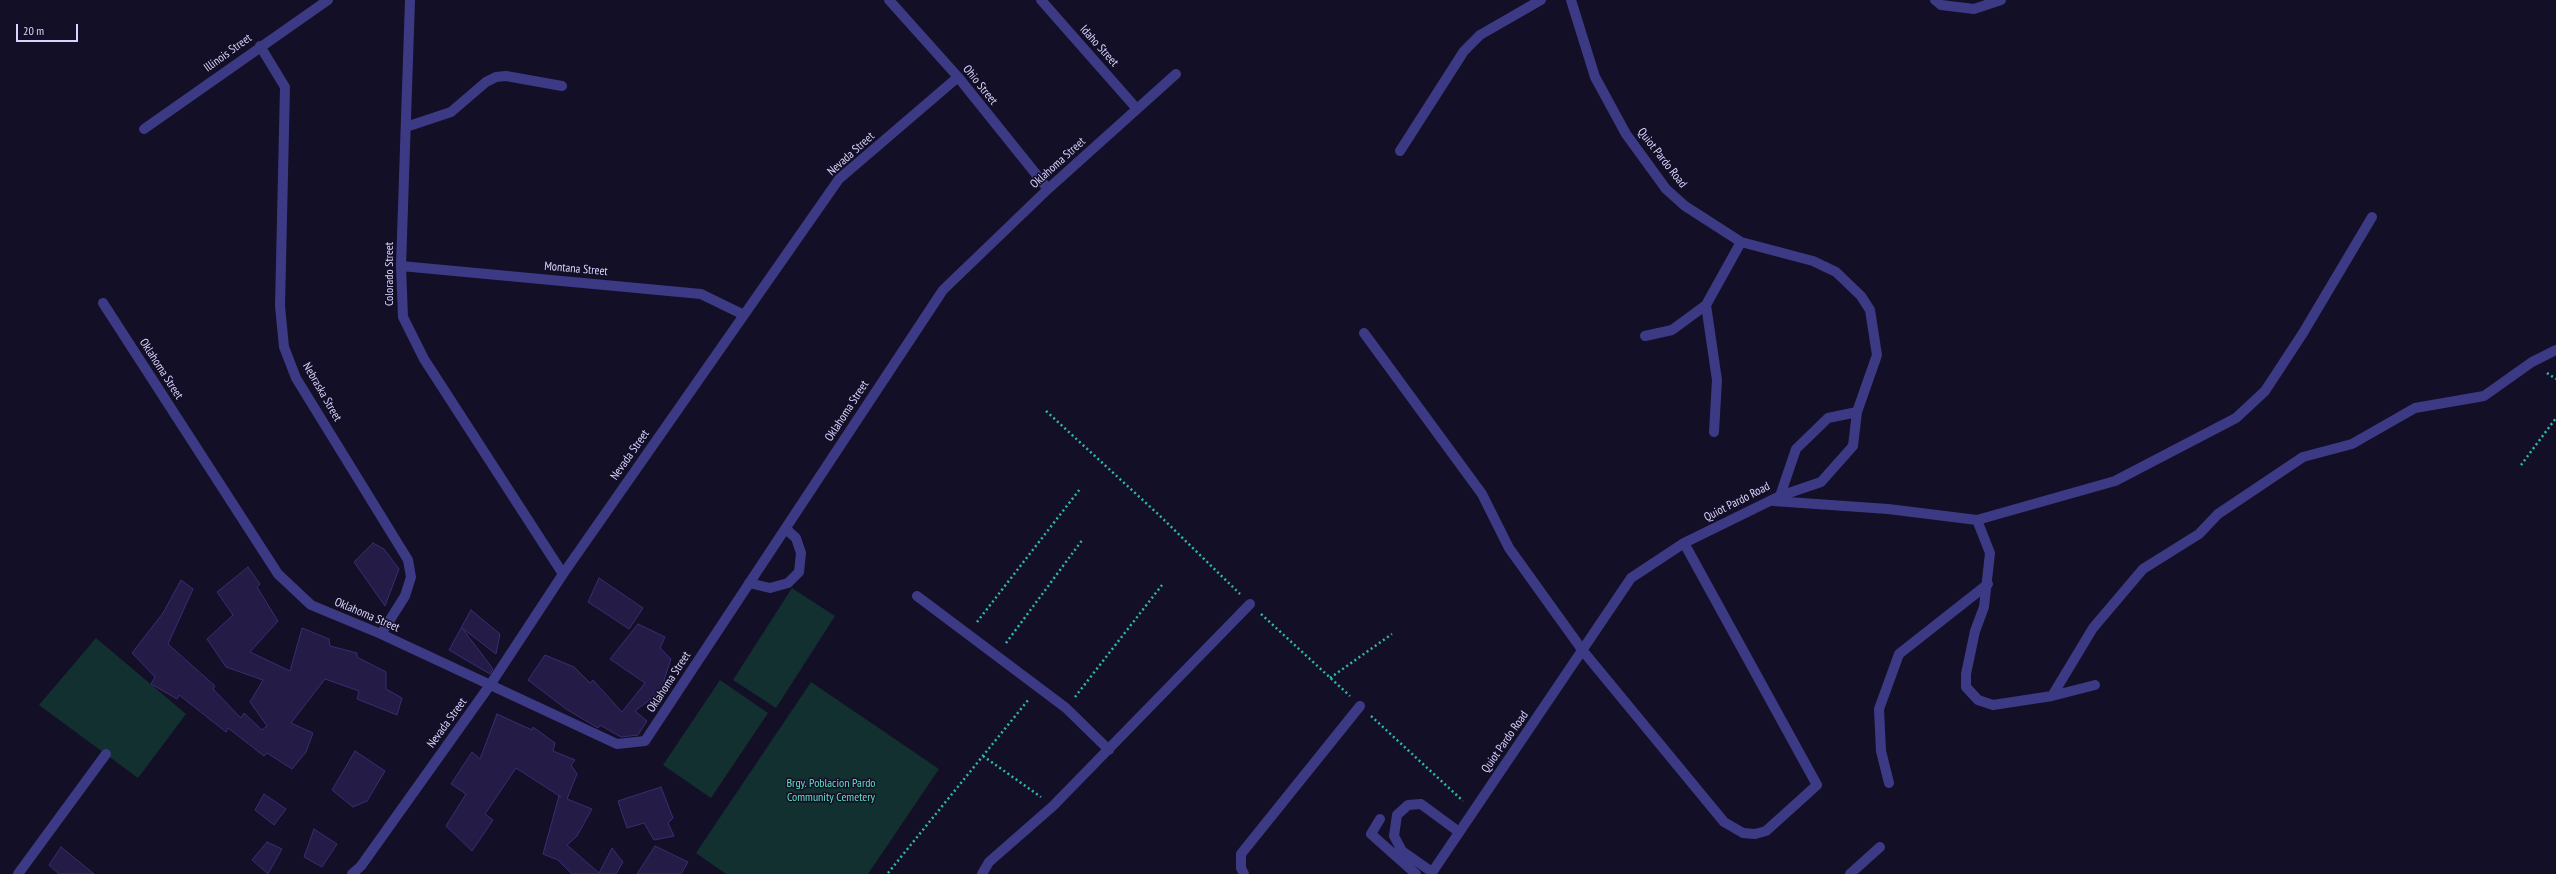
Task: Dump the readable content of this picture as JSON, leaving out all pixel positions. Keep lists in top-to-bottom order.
{
  "streets": {
    "street": [
      "Idaho Street",
      "Illinois Street",
      "Ohio Street",
      "Nevada Street",
      "Quiot Pardo Road",
      "Oklahoma Street",
      "Montana Street",
      "Colorado Street",
      "Nebraska Street"
    ]
  },
  "crossings": [
    ["Idaho Street", "Oklahoma Street"],
    ["Illinois Street", "Nebraska Street"],
    ["Ohio Street", "Nevada Street"],
    ["Ohio Street", "Oklahoma Street"],
    ["Nevada Street", "Oklahoma Street"],
    ["Nevada Street", "Montana Street"],
    ["Nevada Street", "Colorado Street"],
    ["Oklahoma Street", "Nebraska Street"],
    ["Montana Street", "Colorado Street"]
  ],
  "parks": ["Brgy. Poblacion Pardo Community Cemetery"],
  "scale_bar": "20 m"
}
